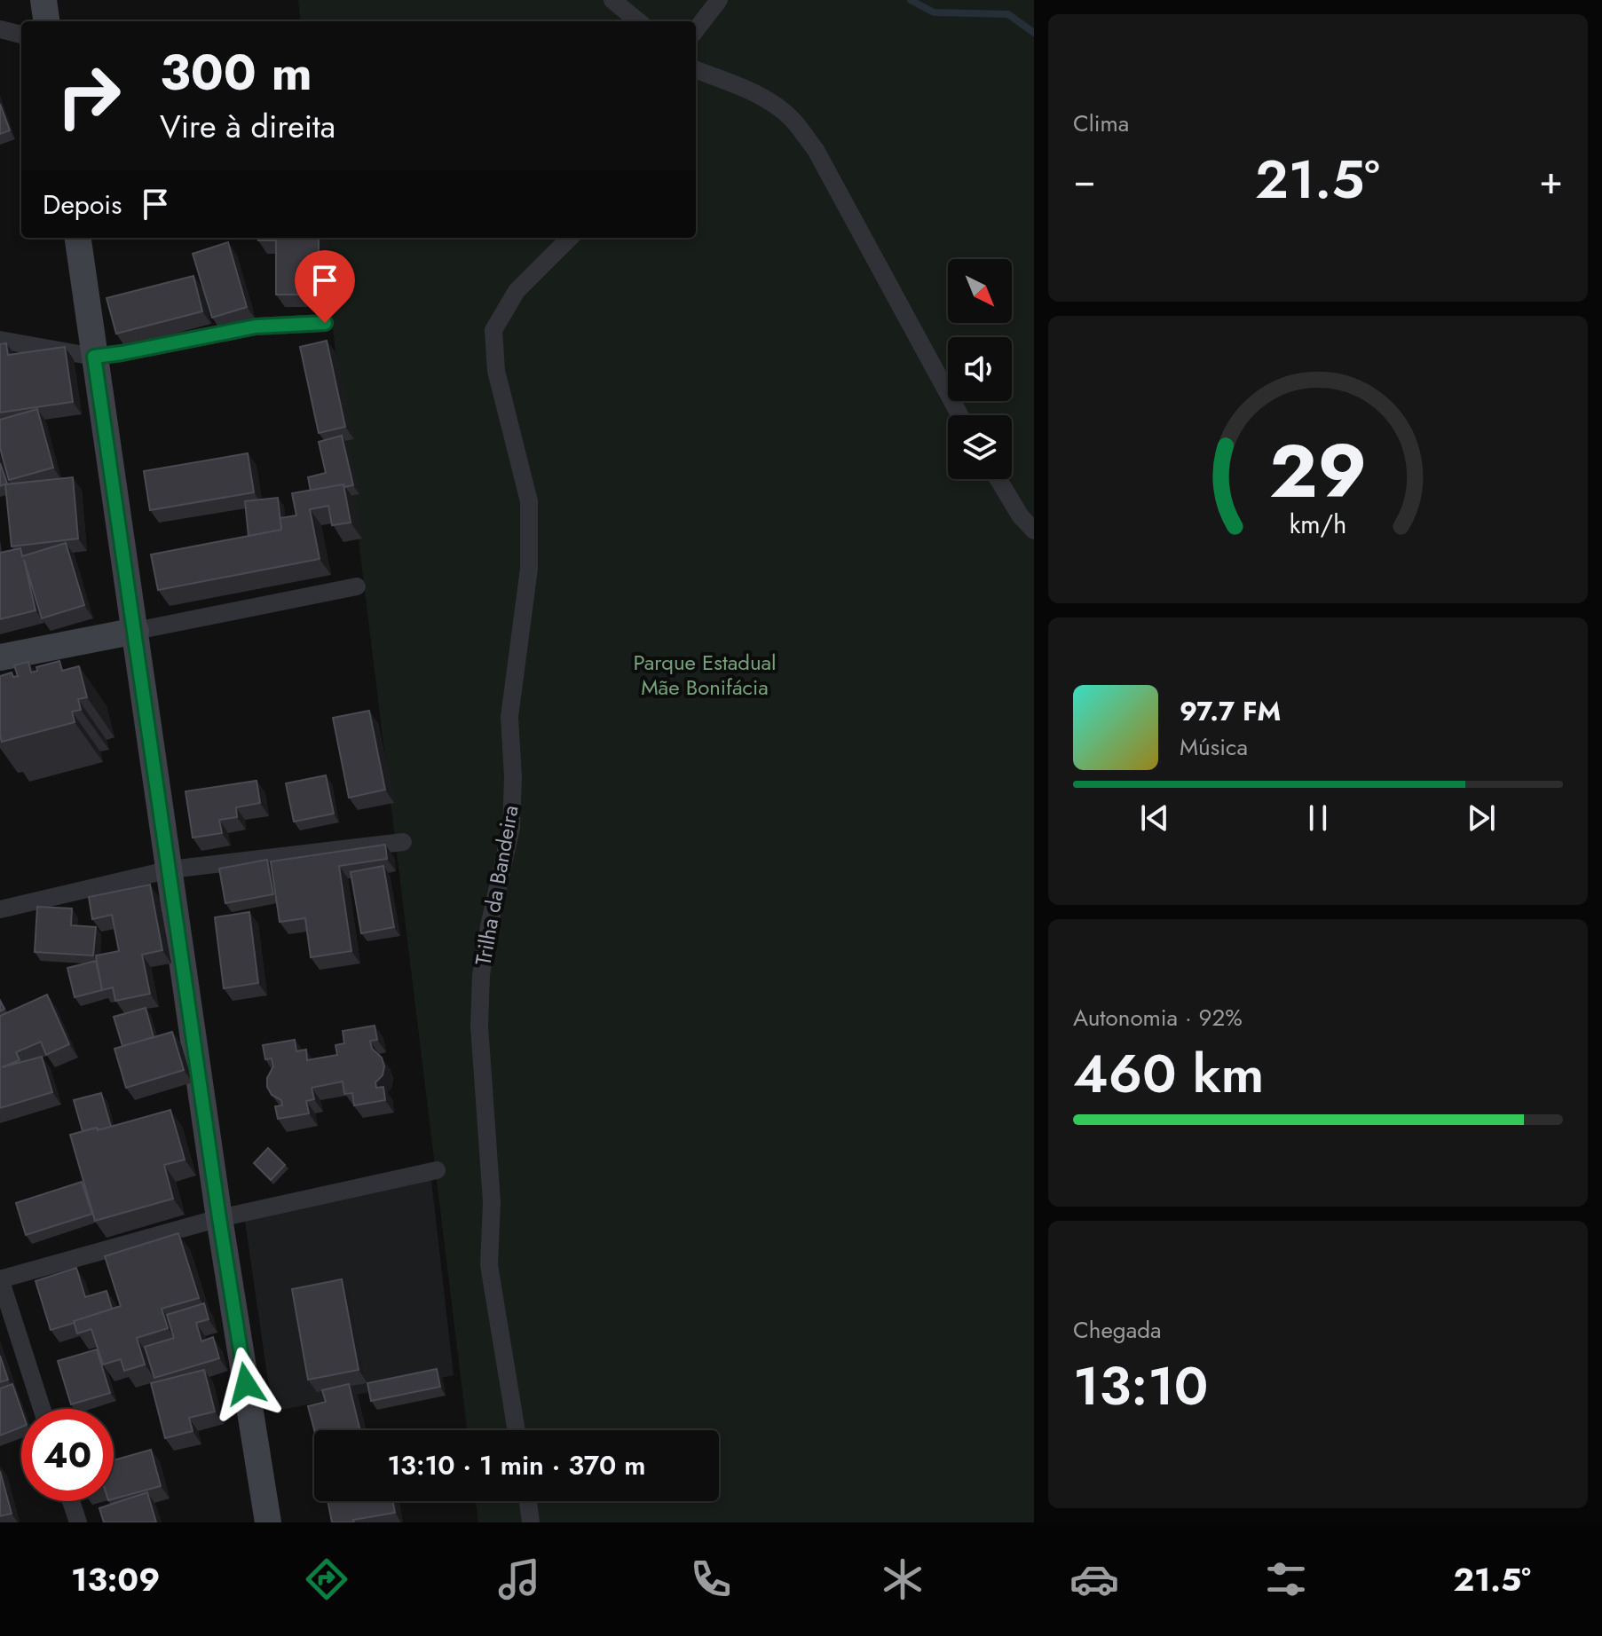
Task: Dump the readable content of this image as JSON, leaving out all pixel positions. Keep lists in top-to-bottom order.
{
  "streets": {
    "street": ["Trilha da Bandeira"]
  },
  "parks": ["Parque Estadual Mãe Bonifácia"],
  "north": "bottom right",
  "page": {
    "tile": [
      "Clima",
      ["Autonomia · 92%", "460 km"],
      ["Chegada", "13:10"]
    ],
    "turn": ["300 m", "Vire à direita"],
    "heat": ["−", "21.5°", "+"],
    "then": "Depois",
    "song": ["97.7 FM", "Música"],
    "limit": "40",
    "trip": "13:10 · 1 min · 370 m",
    "tabs": ["13:09", "21.5°"],
    "gauge": ["29", "km/h"]
  }
}
